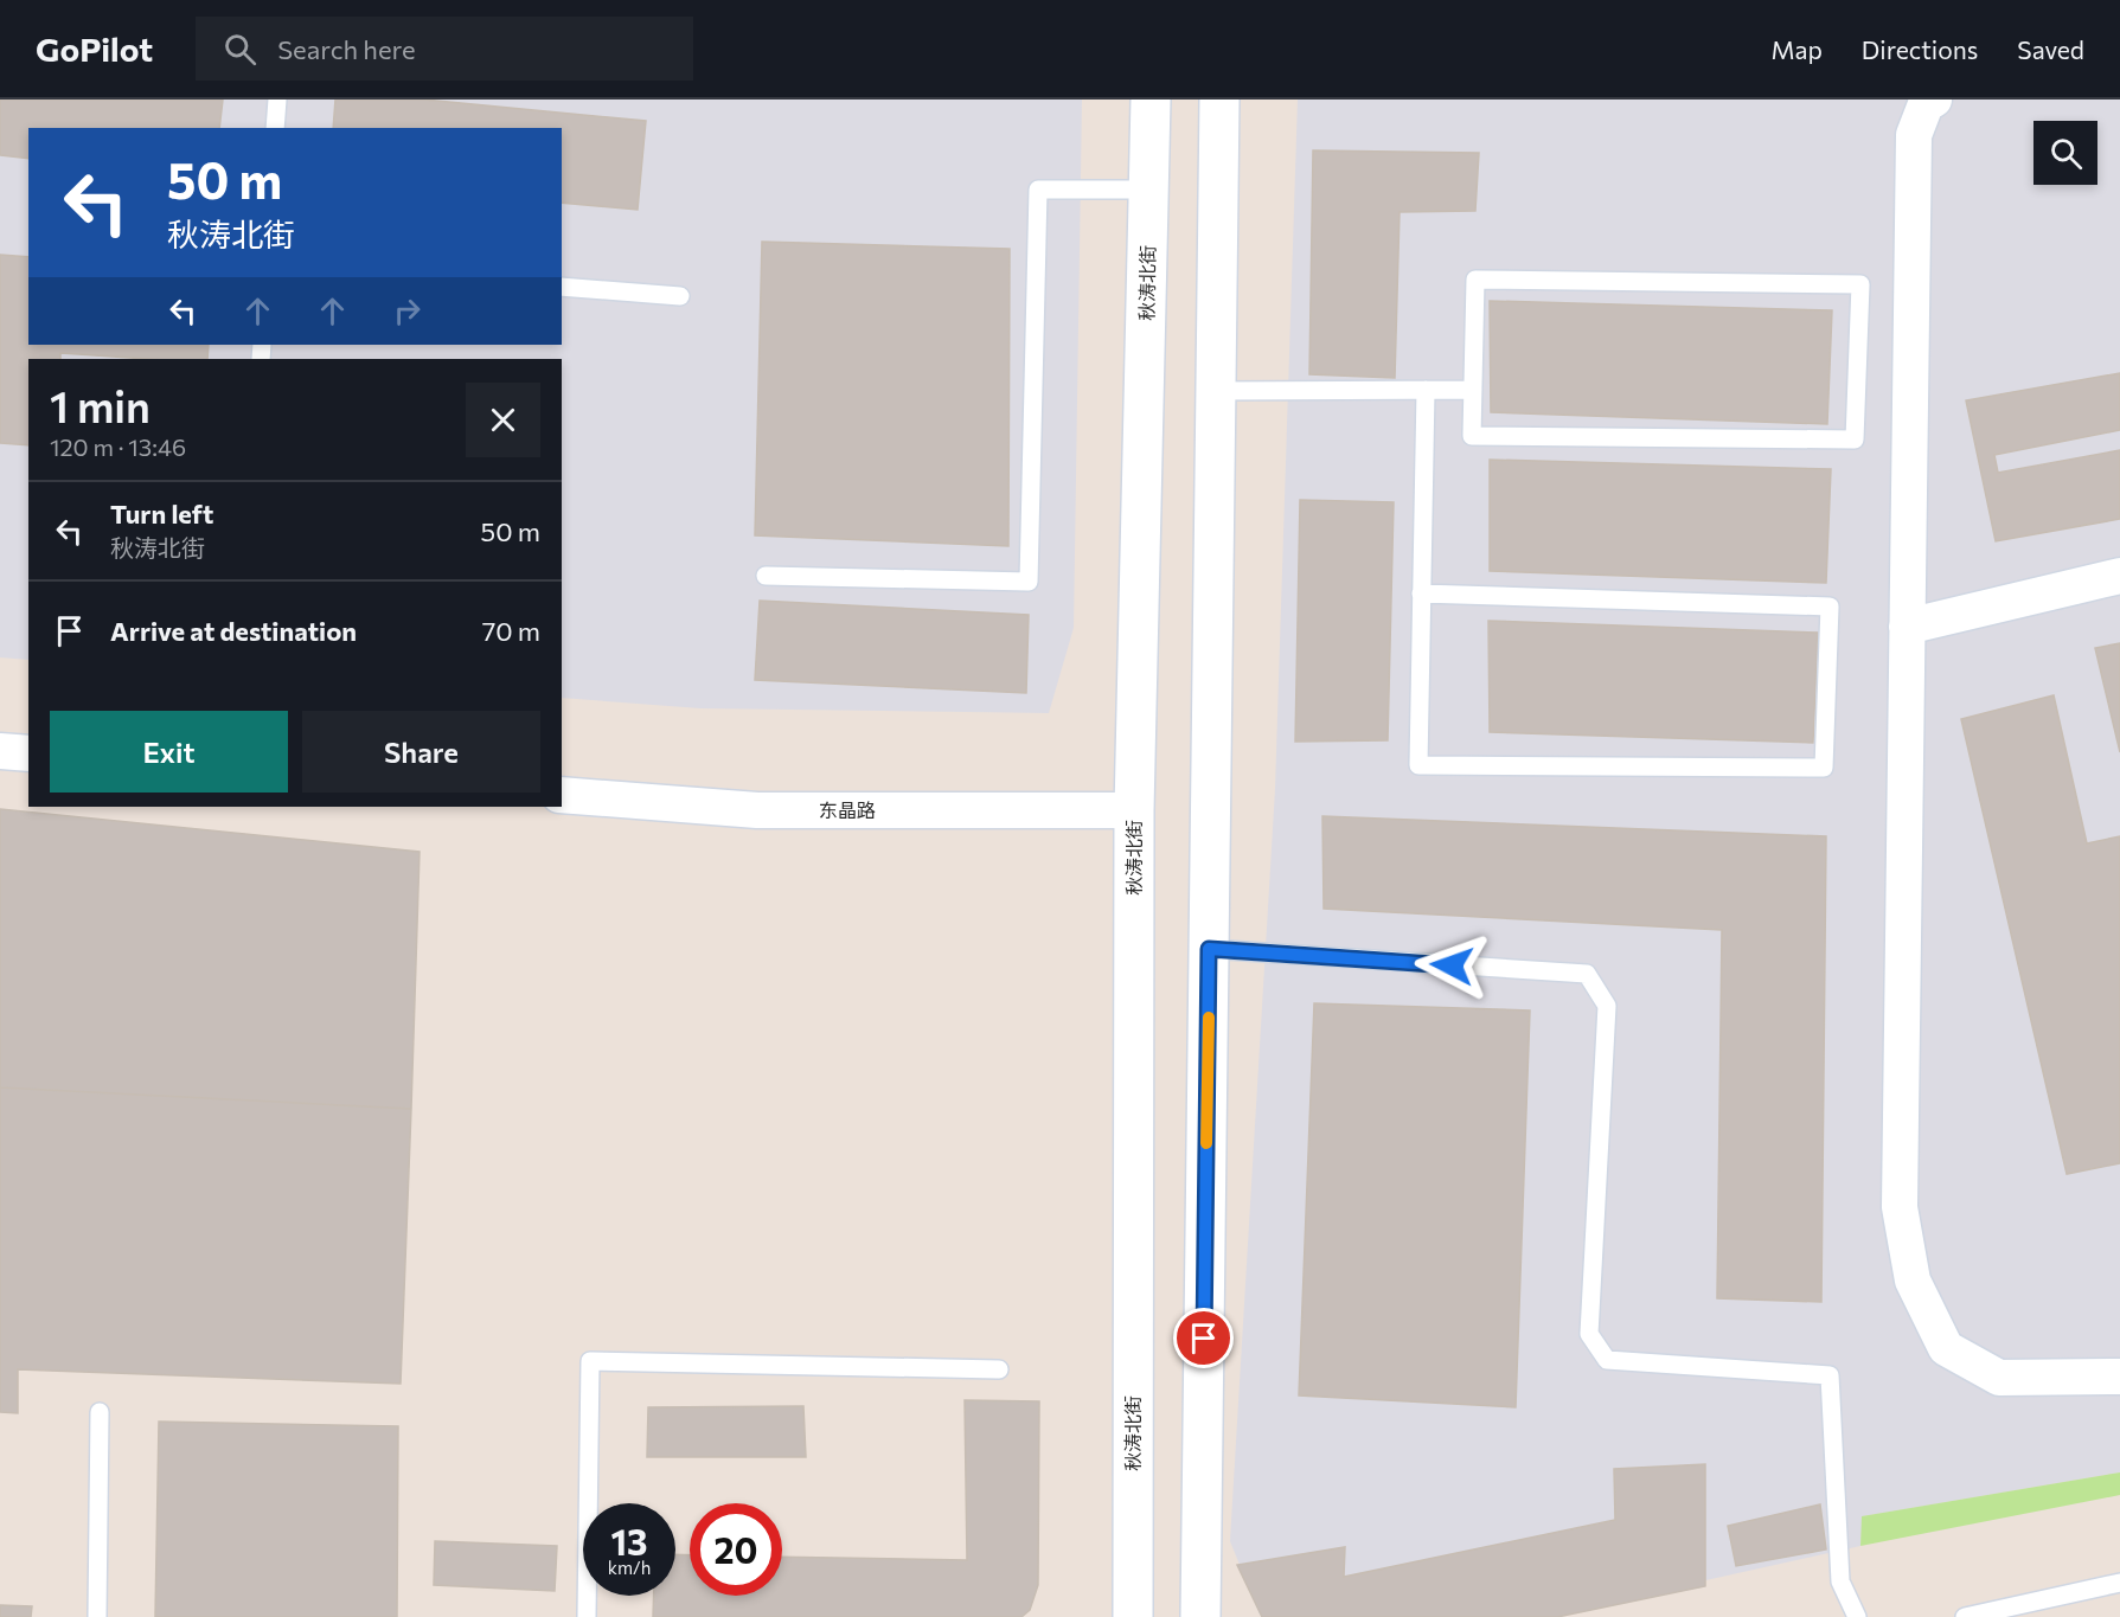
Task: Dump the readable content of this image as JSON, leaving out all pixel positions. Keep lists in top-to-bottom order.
{
  "streets": {
    "main road": ["秋涛北街"],
    "street": ["东晶路"]
  },
  "crossings": [
    ["秋涛北街", "东晶路"]
  ],
  "page": {
    "header": "GoPilot",
    "search": "Search here",
    "nav": ["Map", "Directions", "Saved"],
    "turn": ["50 m", "秋涛北街"],
    "heading": ["1 min", "120 m · 13:46"],
    "list": [
      {
        "name": "Turn left",
        "note": "秋涛北街",
        "value": "50 m"
      },
      {
        "name": "Arrive at destination",
        "value": "70 m"
      }
    ],
    "buttons": ["Exit", "Share"],
    "speed": "13 km/h",
    "limit": "20"
  }
}
